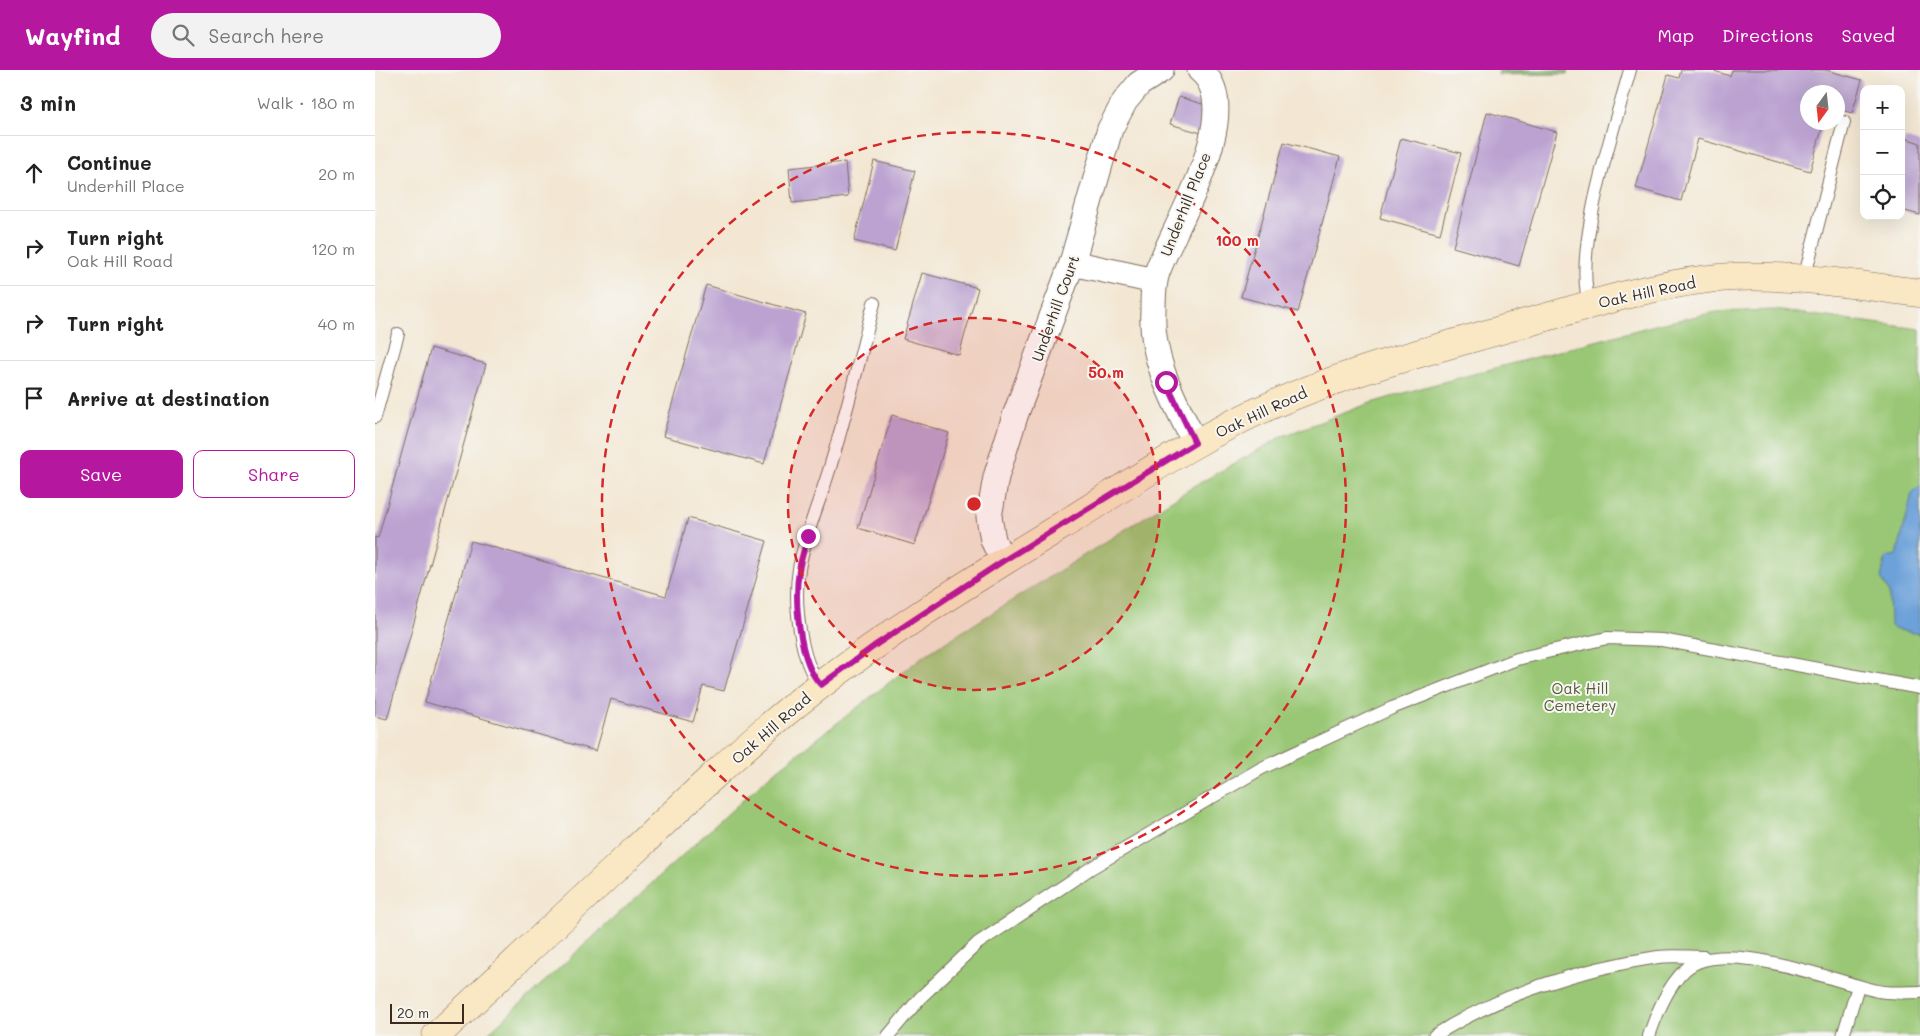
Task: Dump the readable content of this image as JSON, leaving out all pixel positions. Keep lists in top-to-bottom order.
{
  "streets": {
    "main road": ["Oak Hill Road"],
    "street": ["Underhill Place", "Underhill Court"]
  },
  "crossings": [
    ["Underhill Place", "Oak Hill Road"],
    ["Oak Hill Road", "Underhill Court"]
  ],
  "parks": ["Oak Hill Cemetery"],
  "scale_bar": "20 m",
  "north": "bottom",
  "page": {
    "header": "Wayfind",
    "search": "Search here",
    "nav": ["Map", "Directions", "Saved"],
    "heading": ["3 min", "Walk · 180 m"],
    "map_buttons": ["+", "−"],
    "list": [
      ["Continue", "Underhill Place", "20 m"],
      ["Turn right", "Oak Hill Road", "120 m"],
      ["Turn right", "40 m"],
      "Arrive at destination"
    ],
    "buttons": ["Save", "Share"],
    "scale": "20 m"
  },
  "rings": ["100 m", "50 m"]
}
